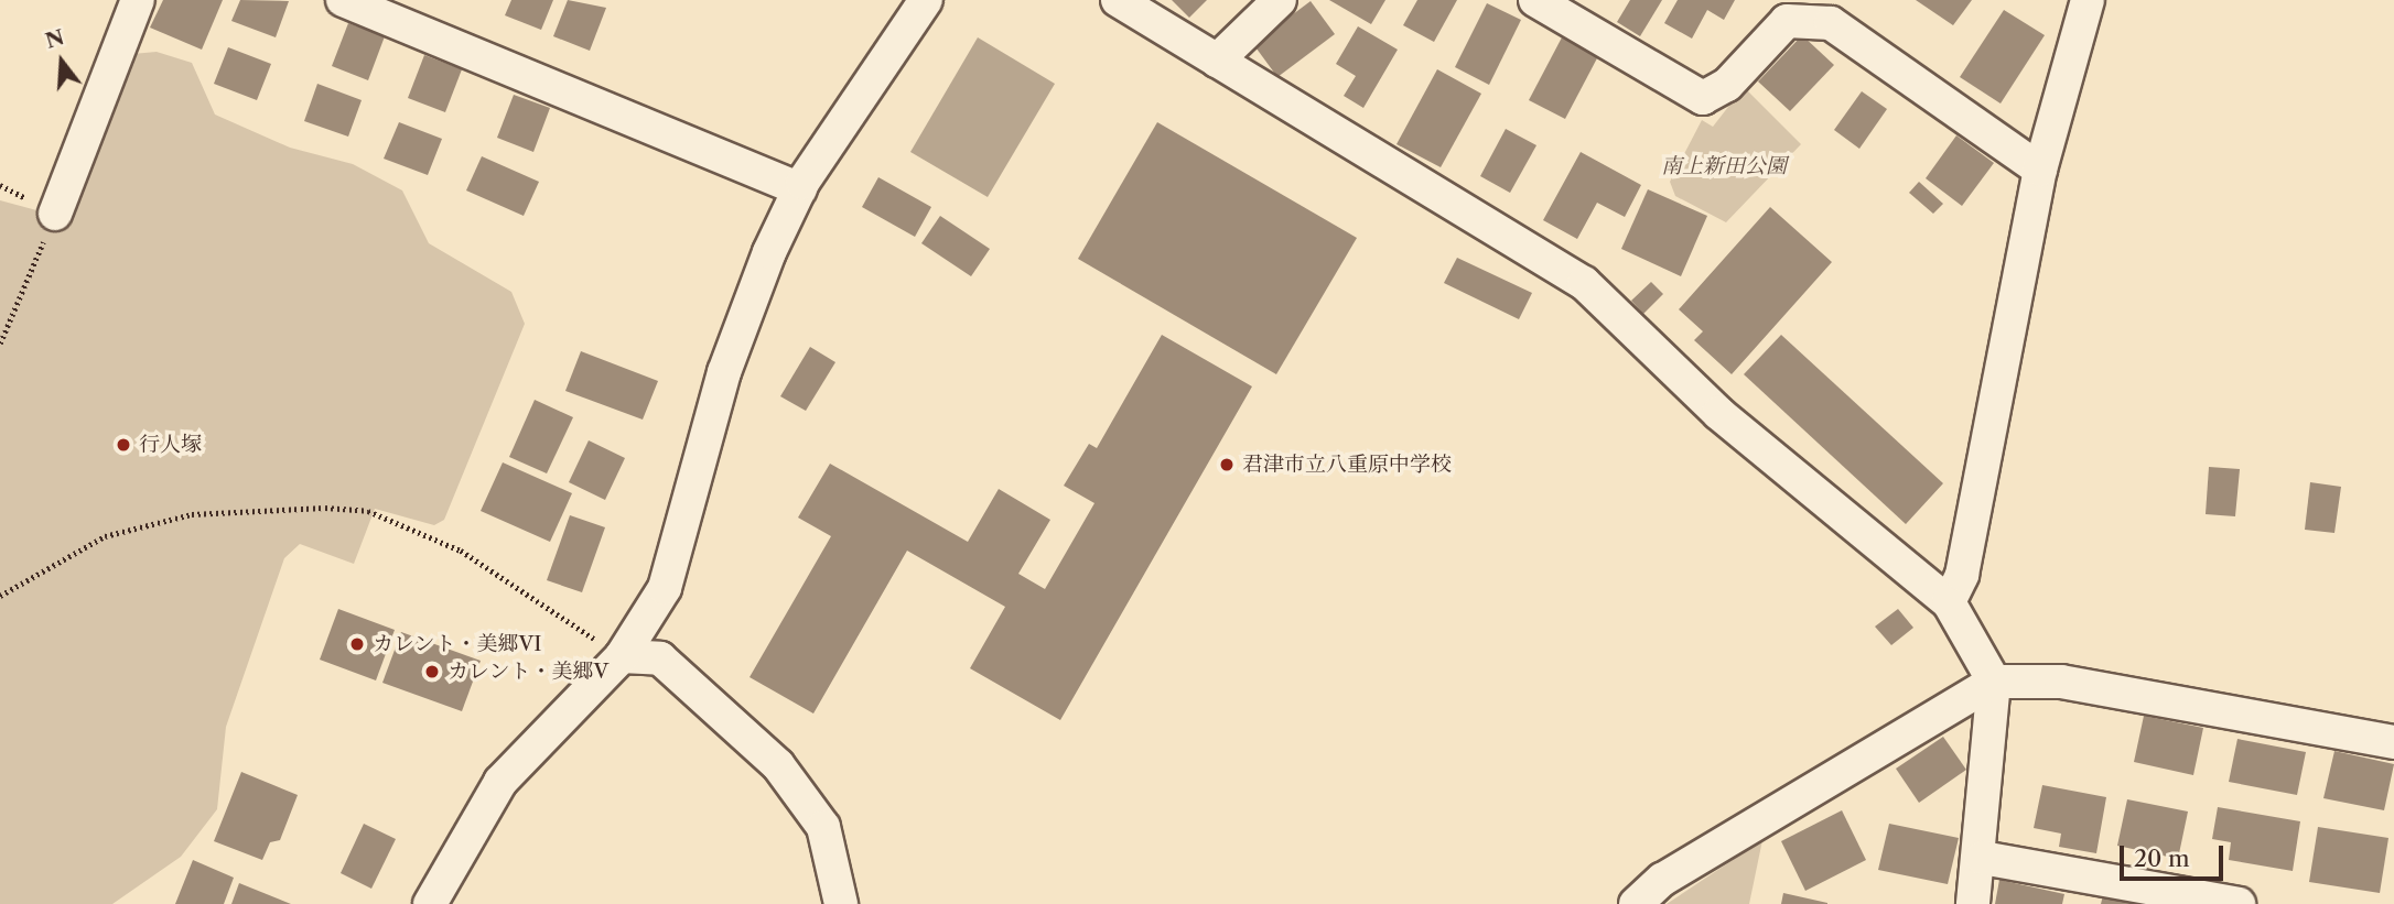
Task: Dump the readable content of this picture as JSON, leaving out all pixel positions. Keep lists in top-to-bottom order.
{
  "parks": ["南上新田公園"],
  "places": [
    "行人塚",
    "君津市立八重原中学校",
    "カレント・美郷VI",
    "カレント・美郷V"
  ],
  "scale_bar": "20 m",
  "north": "top"
}
